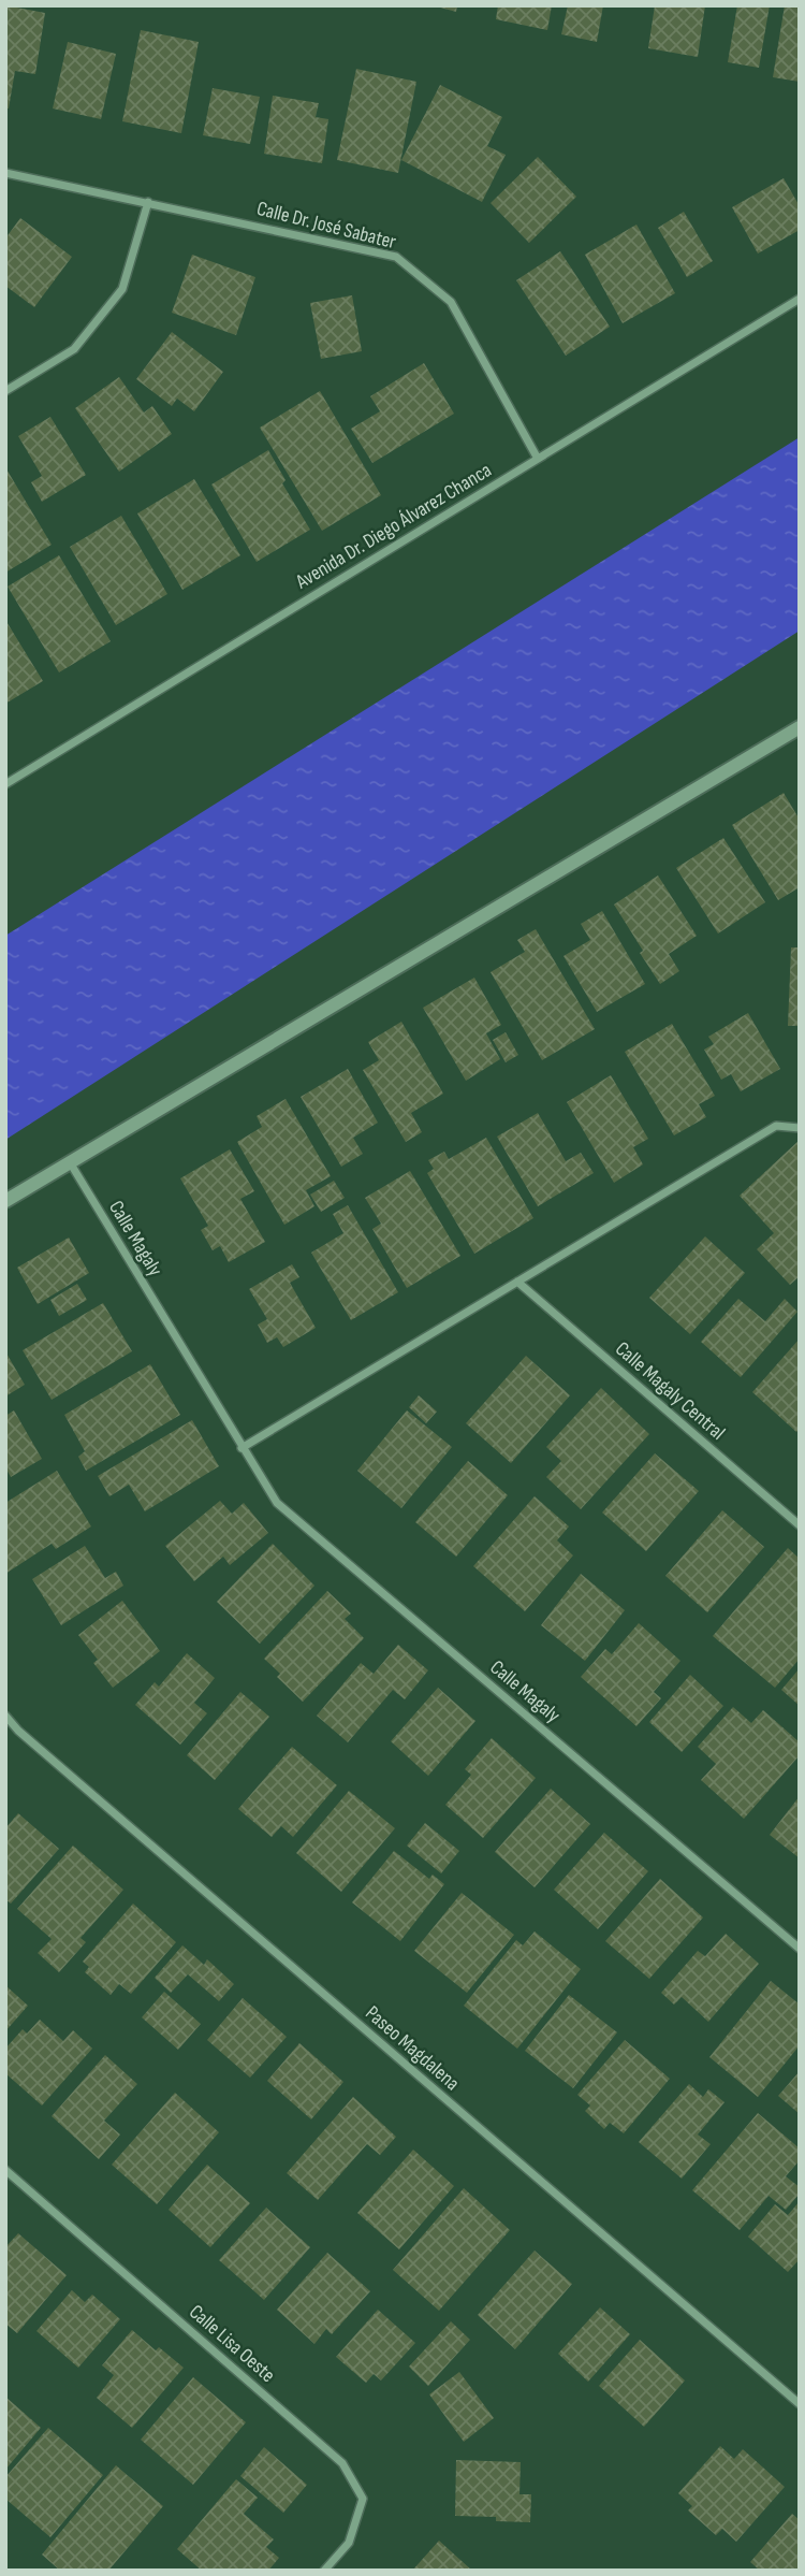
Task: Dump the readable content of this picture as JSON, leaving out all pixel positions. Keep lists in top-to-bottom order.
{
  "streets": {
    "street": [
      "Calle Dr. José Sabater",
      "Avenida Dr. Diego Álvarez Chanca",
      "Calle Magaly",
      "Calle Magaly Central",
      "Paseo Magdalena",
      "Calle Lisa Oeste"
    ]
  },
  "crossings": [
    ["Calle Dr. José Sabater", "Avenida Dr. Diego Álvarez Chanca"]
  ]
}
